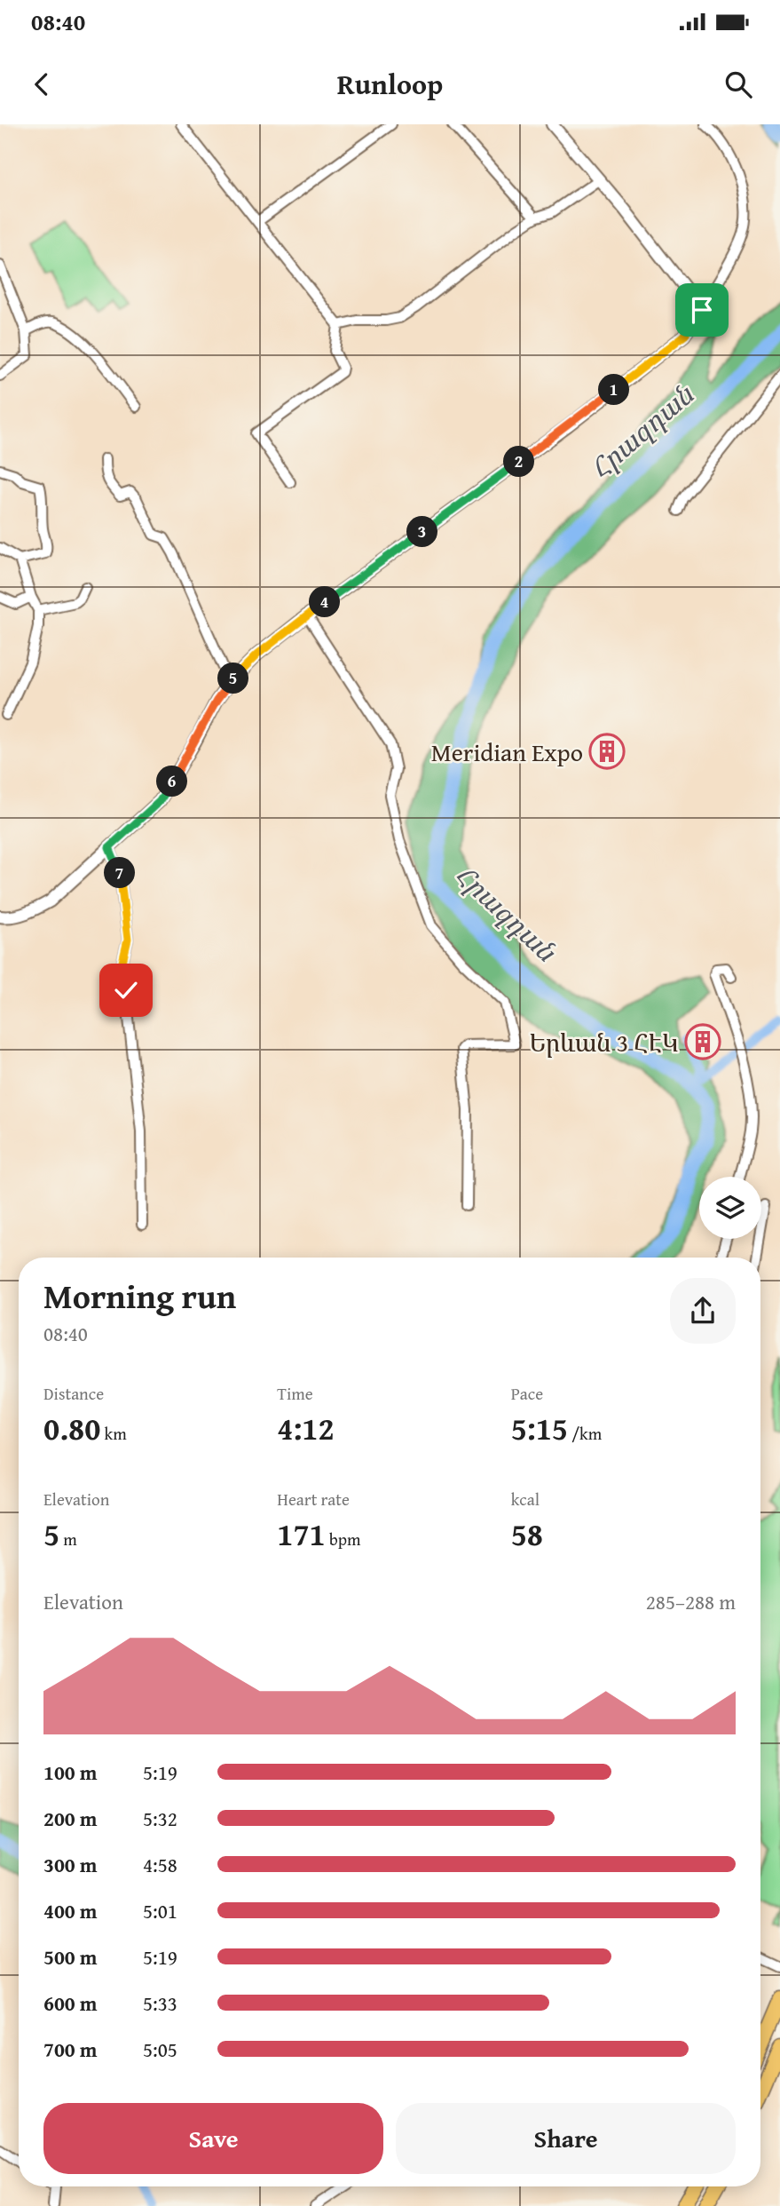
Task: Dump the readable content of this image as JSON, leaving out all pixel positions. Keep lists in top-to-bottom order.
{
  "water": ["Հրազդան"],
  "places": {
    "building": ["Meridian Expo", "Երևան 3 ՀԷԿ"]
  },
  "page": {
    "status": "08:40",
    "header": "Runloop",
    "pins": [
      "1",
      "2",
      "3",
      "4",
      "5",
      "6",
      "7"
    ],
    "heading": ["Morning run", "08:40"],
    "stats": [
      ["Distance", "0.80 km"],
      ["Time", "4:12"],
      ["Pace", "5:15 /km"],
      ["Elevation", "5 m"],
      ["Heart rate", "171 bpm"],
      ["kcal", "58"]
    ],
    "chart": ["Elevation", "285–288 m"],
    "list": [
      {
        "name": "100 m",
        "note": "5:19"
      },
      {
        "name": "200 m",
        "note": "5:32"
      },
      {
        "name": "300 m",
        "note": "4:58"
      },
      {
        "name": "400 m",
        "note": "5:01"
      },
      {
        "name": "500 m",
        "note": "5:19"
      },
      {
        "name": "600 m",
        "note": "5:33"
      },
      {
        "name": "700 m",
        "note": "5:05"
      }
    ],
    "buttons": ["Save", "Share"]
  }
}
